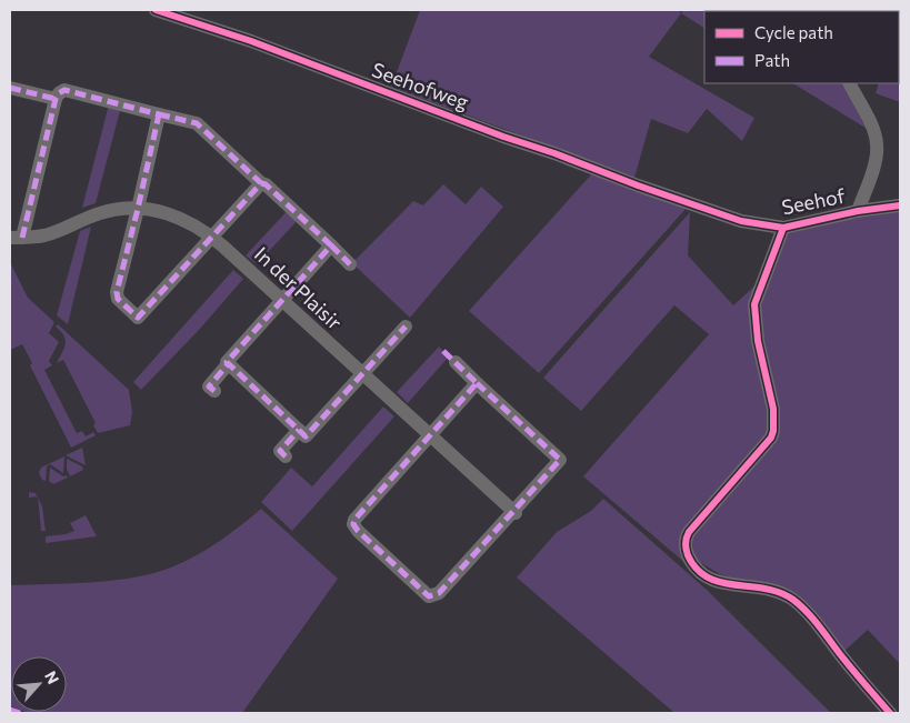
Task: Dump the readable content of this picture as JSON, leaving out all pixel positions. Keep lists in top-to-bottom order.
{
  "streets": {
    "street": ["Seehofweg", "Seehof", "In der Plaisir"]
  },
  "crossings": [
    ["Seehofweg", "Seehof"]
  ],
  "legend": ["Cycle path", "Path"],
  "north": "top right"
}
